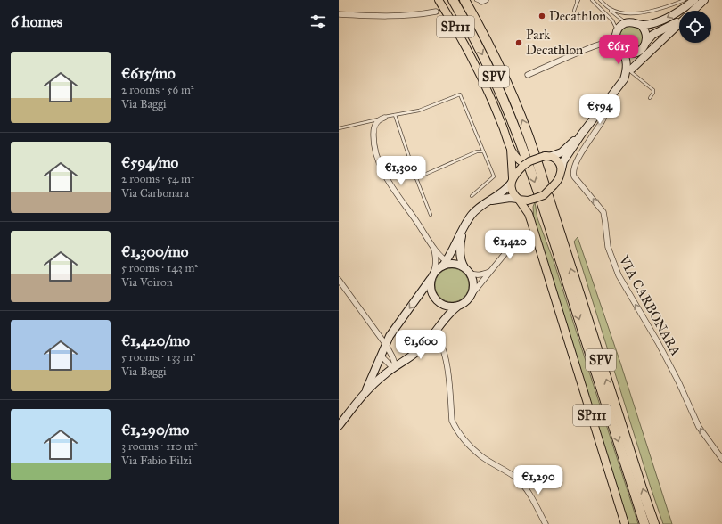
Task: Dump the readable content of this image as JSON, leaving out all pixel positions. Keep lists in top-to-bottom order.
{
  "streets": {
    "highway": ["SPV"],
    "main road": ["SP111"],
    "street": ["VIA CARBONARA"]
  },
  "crossings": [
    ["SP111", "SPV"]
  ],
  "one_way": ["VIA CARBONARA"],
  "places": ["Decathlon", "Park Decathlon"],
  "page": {
    "heading": "6 homes",
    "price": [
      "€615",
      "€594",
      "€1,300",
      "€1,420",
      "€1,600",
      "€1,290"
    ],
    "list": [
      {
        "name": "€615/mo",
        "note": "2 rooms · 56 m² · Via Baggi"
      },
      {
        "name": "€594/mo",
        "note": "2 rooms · 54 m² · Via Carbonara"
      },
      {
        "name": "€1,300/mo",
        "note": "5 rooms · 143 m² · Via Voiron"
      },
      {
        "name": "€1,420/mo",
        "note": "5 rooms · 133 m² · Via Baggi"
      },
      {
        "name": "€1,290/mo",
        "note": "3 rooms · 110 m² · Via Fabio Filzi"
      }
    ]
  }
}
